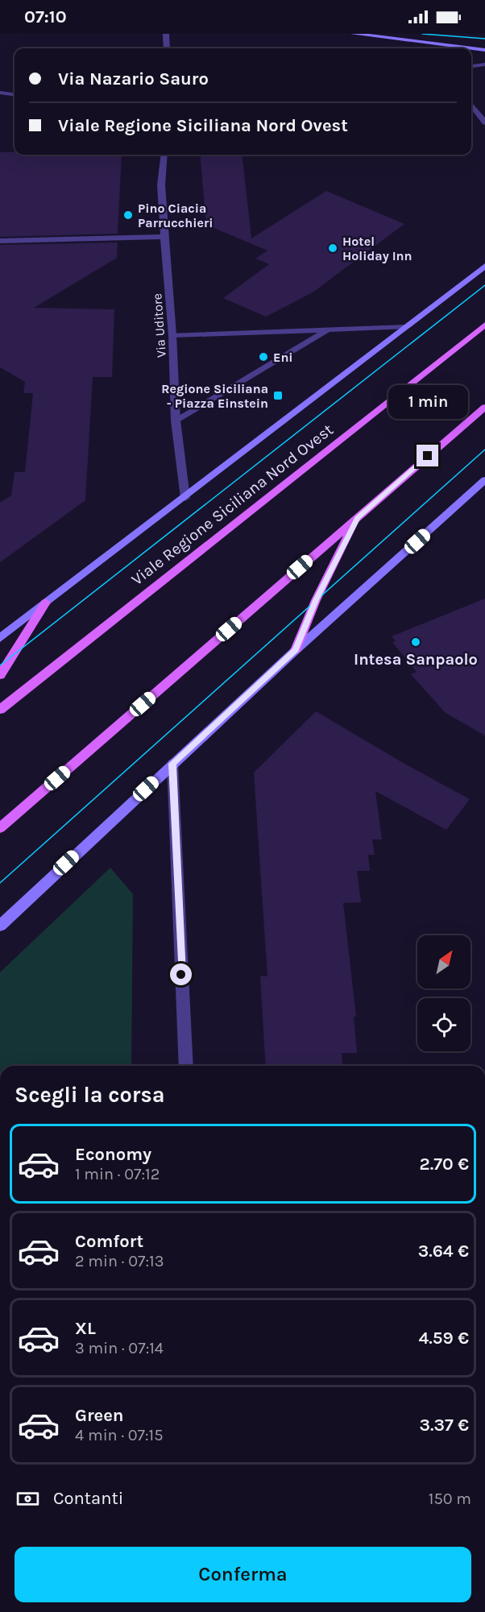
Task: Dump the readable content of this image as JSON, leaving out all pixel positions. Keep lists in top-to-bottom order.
{
  "streets": {
    "main road": ["Viale Regione Siciliana Nord Ovest"],
    "street": ["Via Uditore"]
  },
  "places": {
    "other": [
      "Pino Ciacia Parrucchieri",
      "Hotel Holiday Inn",
      "Eni",
      "Intesa Sanpaolo"
    ],
    "transit": ["Regione Siciliana - Piazza Einstein"]
  },
  "north": "top right",
  "page": {
    "status": "07:10",
    "banner": ["Via Nazario Sauro", "Viale Regione Siciliana Nord Ovest"],
    "bubble": "1 min",
    "heading": "Scegli la corsa",
    "list": [
      {
        "name": "Economy",
        "note": "1 min · 07:12",
        "value": "2.70 €"
      },
      {
        "name": "Comfort",
        "note": "2 min · 07:13",
        "value": "3.64 €"
      },
      {
        "name": "XL",
        "note": "3 min · 07:14",
        "value": "4.59 €"
      },
      {
        "name": "Green",
        "note": "4 min · 07:15",
        "value": "3.37 €"
      }
    ],
    "pay": ["Contanti", "150 m"],
    "buttons": "Conferma"
  }
}
